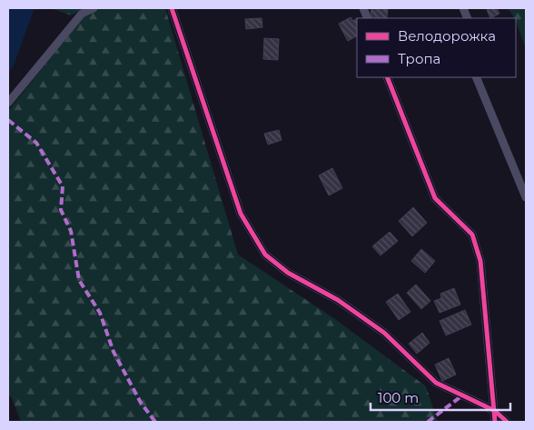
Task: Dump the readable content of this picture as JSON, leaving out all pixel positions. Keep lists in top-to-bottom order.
{
  "legend": ["Велодорожка", "Тропа"],
  "scale_bar": "100 m"
}
